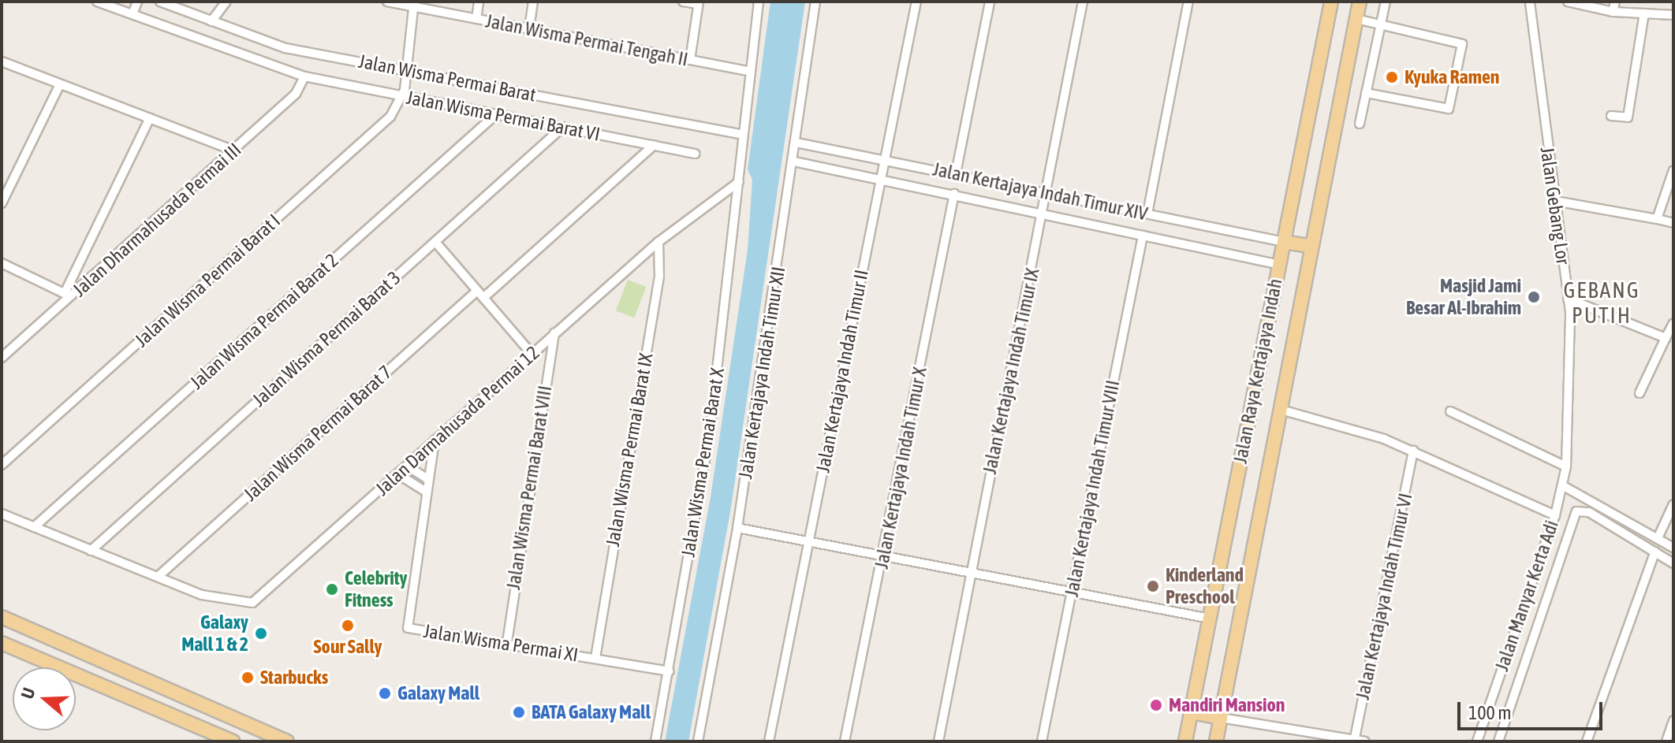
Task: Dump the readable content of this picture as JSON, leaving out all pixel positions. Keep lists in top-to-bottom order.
{
  "streets": {
    "main road": ["Jalan Raya Kertajaya Indah"],
    "street": [
      "Jalan Wisma Permai Tengah II",
      "Jalan Wisma Permai Barat",
      "Jalan Wisma Permai Barat VI",
      "Jalan Kertajaya Indah Timur XIV",
      "Jalan Gebang Lor",
      "Jalan Dharmahusada Permai III",
      "Jalan Wisma Permai Barat I",
      "Jalan Wisma Permai Barat 2",
      "Jalan Wisma Permai Barat 3",
      "Jalan Kertajaya Indah Timur II",
      "Jalan Kertajaya Indah Timur IX",
      "Jalan Kertajaya Indah Timur XII",
      "Jalan Darmahusada Permai 12",
      "Jalan Wisma Permai Barat 7",
      "Jalan Wisma Permai Barat IX",
      "Jalan Wisma Permai Barat X",
      "Jalan Kertajaya Indah Timur X",
      "Jalan Wisma Permai Barat VIII",
      "Jalan Kertajaya Indah Timur VIII",
      "Jalan Manyar Kerta Adi",
      "Jalan Kertajaya Indah Timur VI",
      "Jalan Wisma Permai XI"
    ]
  },
  "crossings": [
    ["Jalan Wisma Permai Tengah II", "Jalan Wisma Permai Barat X"],
    ["Jalan Wisma Permai Barat", "Jalan Wisma Permai Barat X"],
    ["Jalan Wisma Permai Barat VI", "Jalan Dharmahusada Permai III"],
    ["Jalan Wisma Permai Barat VI", "Jalan Wisma Permai Barat I"],
    ["Jalan Wisma Permai Barat VI", "Jalan Wisma Permai Barat 2"],
    ["Jalan Wisma Permai Barat VI", "Jalan Wisma Permai Barat 3"],
    ["Jalan Wisma Permai Barat VI", "Jalan Wisma Permai Barat 7"],
    ["Jalan Kertajaya Indah Timur XIV", "Jalan Kertajaya Indah Timur II"],
    ["Jalan Kertajaya Indah Timur XIV", "Jalan Kertajaya Indah Timur IX"],
    ["Jalan Kertajaya Indah Timur XIV", "Jalan Raya Kertajaya Indah"],
    ["Jalan Kertajaya Indah Timur XIV", "Jalan Kertajaya Indah Timur XII"],
    ["Jalan Kertajaya Indah Timur XIV", "Jalan Kertajaya Indah Timur X"],
    ["Jalan Kertajaya Indah Timur XIV", "Jalan Kertajaya Indah Timur VIII"],
    ["Jalan Gebang Lor", "Jalan Manyar Kerta Adi"],
    ["Jalan Wisma Permai Barat 2", "Jalan Darmahusada Permai 12"],
    ["Jalan Wisma Permai Barat 3", "Jalan Darmahusada Permai 12"],
    ["Jalan Darmahusada Permai 12", "Jalan Wisma Permai Barat 7"],
    ["Jalan Darmahusada Permai 12", "Jalan Wisma Permai Barat IX"],
    ["Jalan Darmahusada Permai 12", "Jalan Wisma Permai Barat X"],
    ["Jalan Darmahusada Permai 12", "Jalan Wisma Permai Barat VIII"],
    ["Jalan Darmahusada Permai 12", "Jalan Wisma Permai XI"],
    ["Jalan Wisma Permai Barat IX", "Jalan Wisma Permai XI"],
    ["Jalan Wisma Permai Barat X", "Jalan Wisma Permai XI"],
    ["Jalan Wisma Permai Barat VIII", "Jalan Wisma Permai XI"]
  ],
  "districts": ["GEBANG PUTIH"],
  "places": [
    "Kyuka Ramen",
    "Masjid Jami Besar Al-Ibrahim",
    "Kinderland Preschool",
    "Celebrity Fitness",
    "Sour Sally",
    "Galaxy Mall 1 & 2",
    "Starbucks",
    "Galaxy Mall",
    "Mandiri Mansion",
    "BATA Galaxy Mall"
  ],
  "scale_bar": "100 m",
  "north": "left"
}
